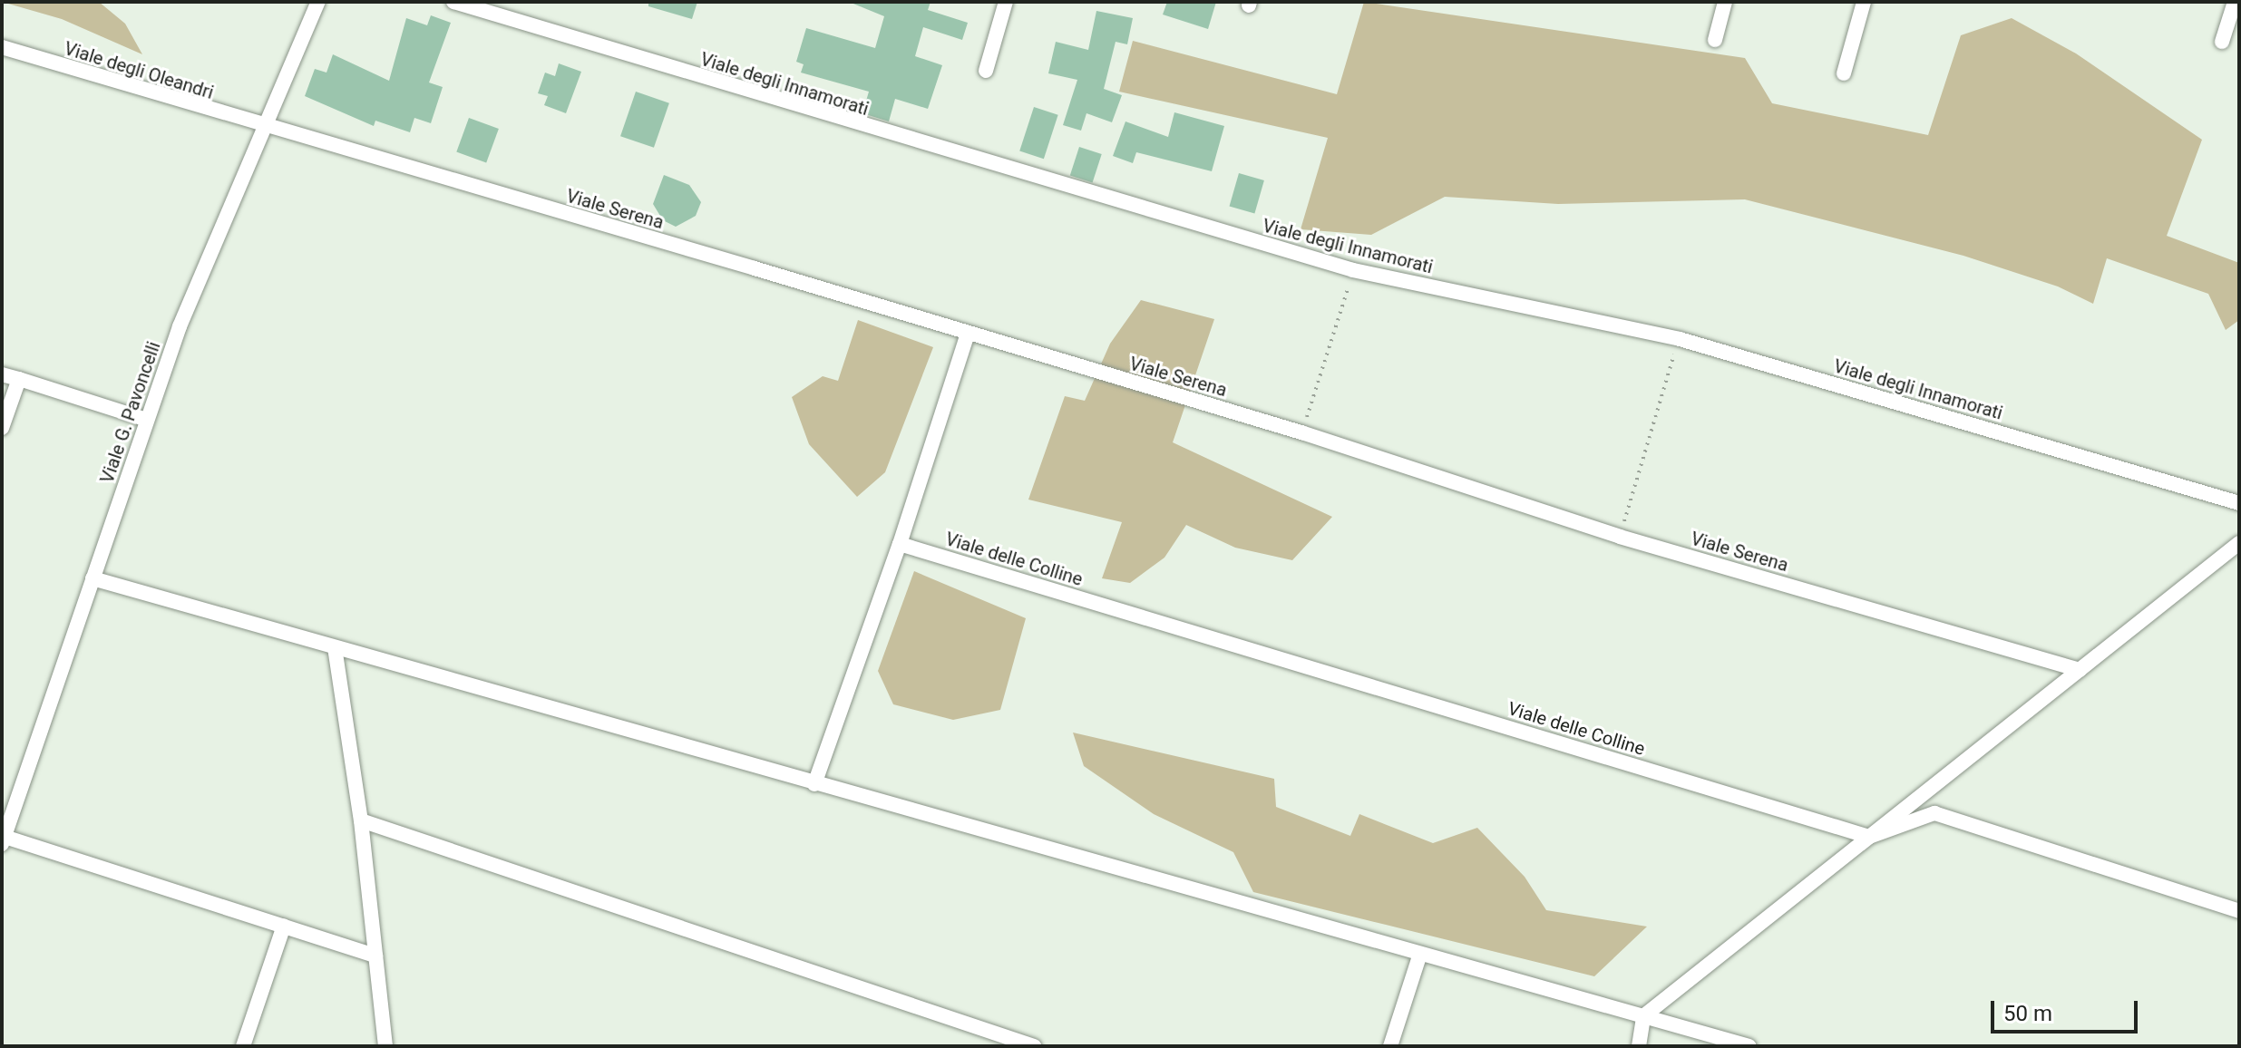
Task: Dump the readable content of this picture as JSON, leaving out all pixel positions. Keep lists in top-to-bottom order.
{
  "streets": {
    "street": [
      "Viale degli Oleandri",
      "Viale degli Innamorati",
      "Viale Serena",
      "Viale G. Pavoncelli",
      "Viale delle Colline"
    ]
  },
  "crossings": [
    ["Viale degli Oleandri", "Viale Serena"],
    ["Viale degli Oleandri", "Viale G. Pavoncelli"],
    ["Viale Serena", "Viale G. Pavoncelli"]
  ],
  "scale_bar": "50 m"
}
